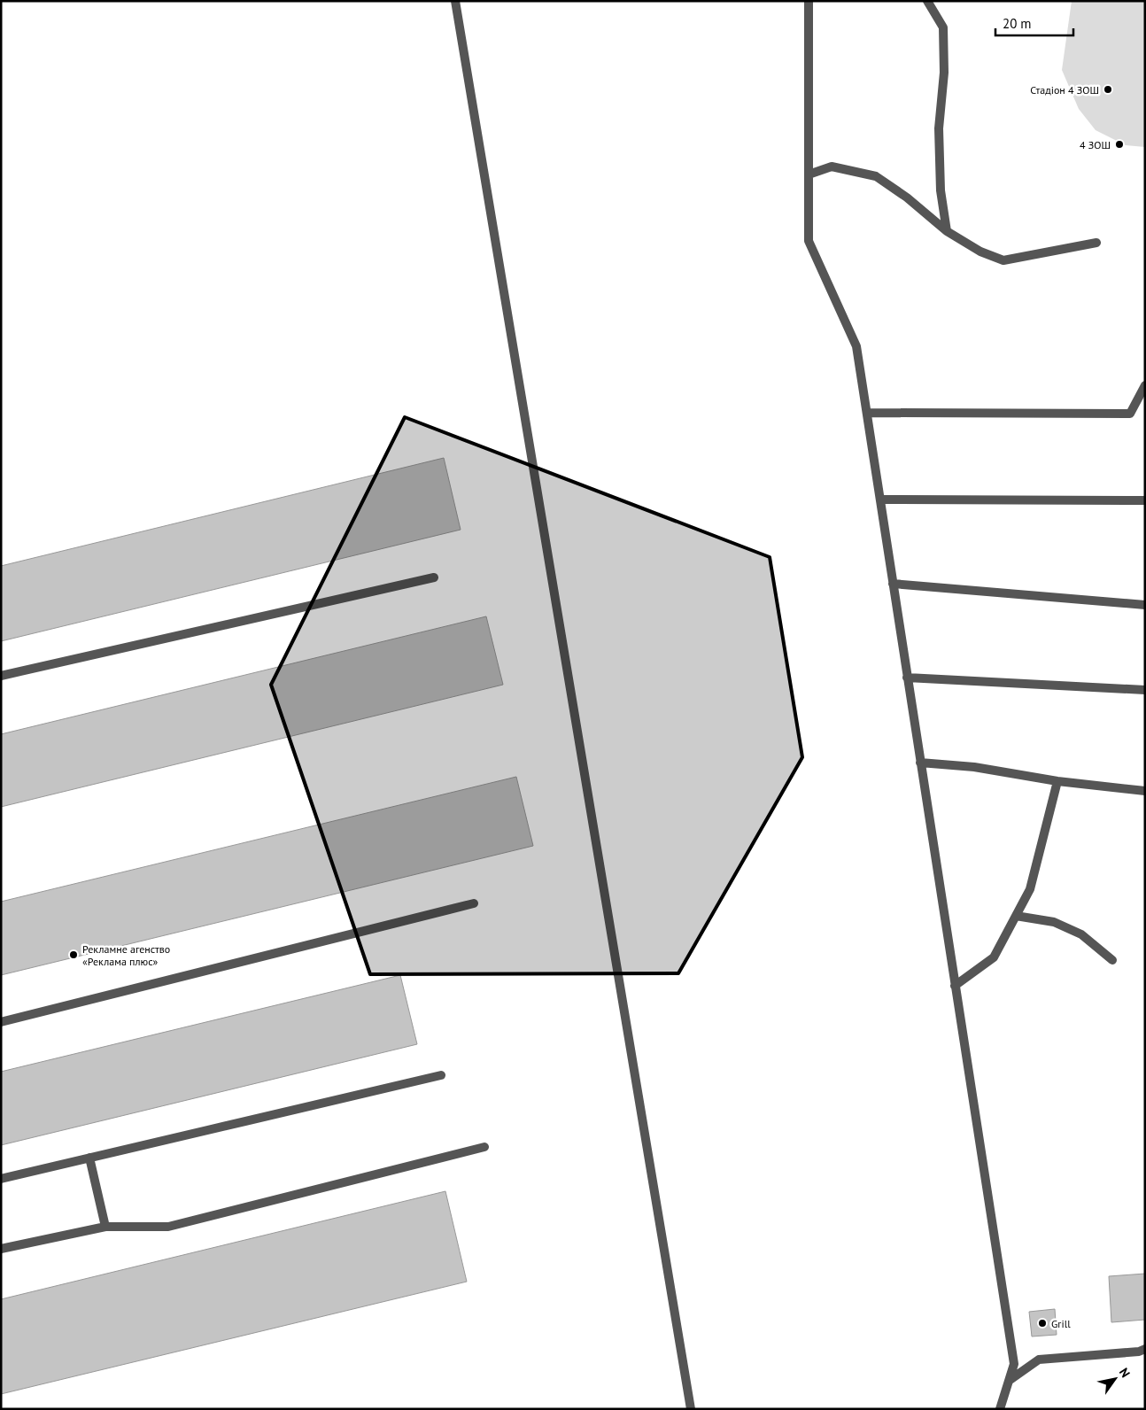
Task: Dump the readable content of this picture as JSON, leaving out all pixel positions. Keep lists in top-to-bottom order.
{
  "places": [
    "Стадіон 4 ЗОШ",
    "4 ЗОШ",
    "Рекламне агенство «Реклама плюс»",
    "Grill"
  ],
  "scale_bar": "20 m",
  "north": "top right"
}
